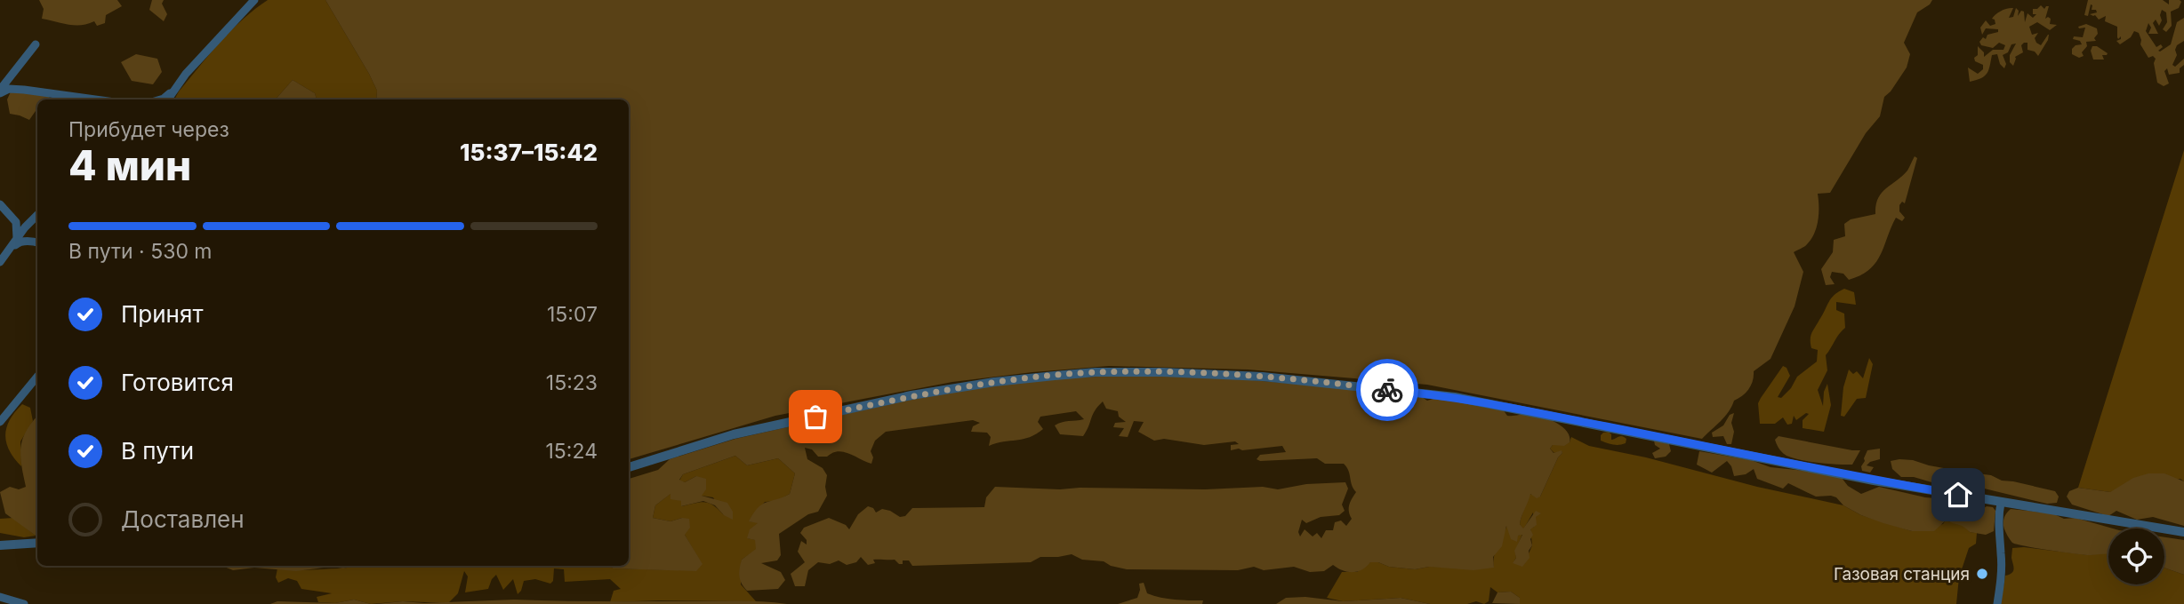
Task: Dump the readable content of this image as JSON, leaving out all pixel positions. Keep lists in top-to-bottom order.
{
  "places": ["Газовая станция"],
  "page": {
    "heading": ["4 мин", "Прибудет через", "15:37–15:42"],
    "bar": "В пути · 530 m",
    "list": [
      ["Принят", "15:07"],
      ["Готовится", "15:23"],
      ["В пути", "15:24"],
      "Доставлен"
    ]
  }
}
